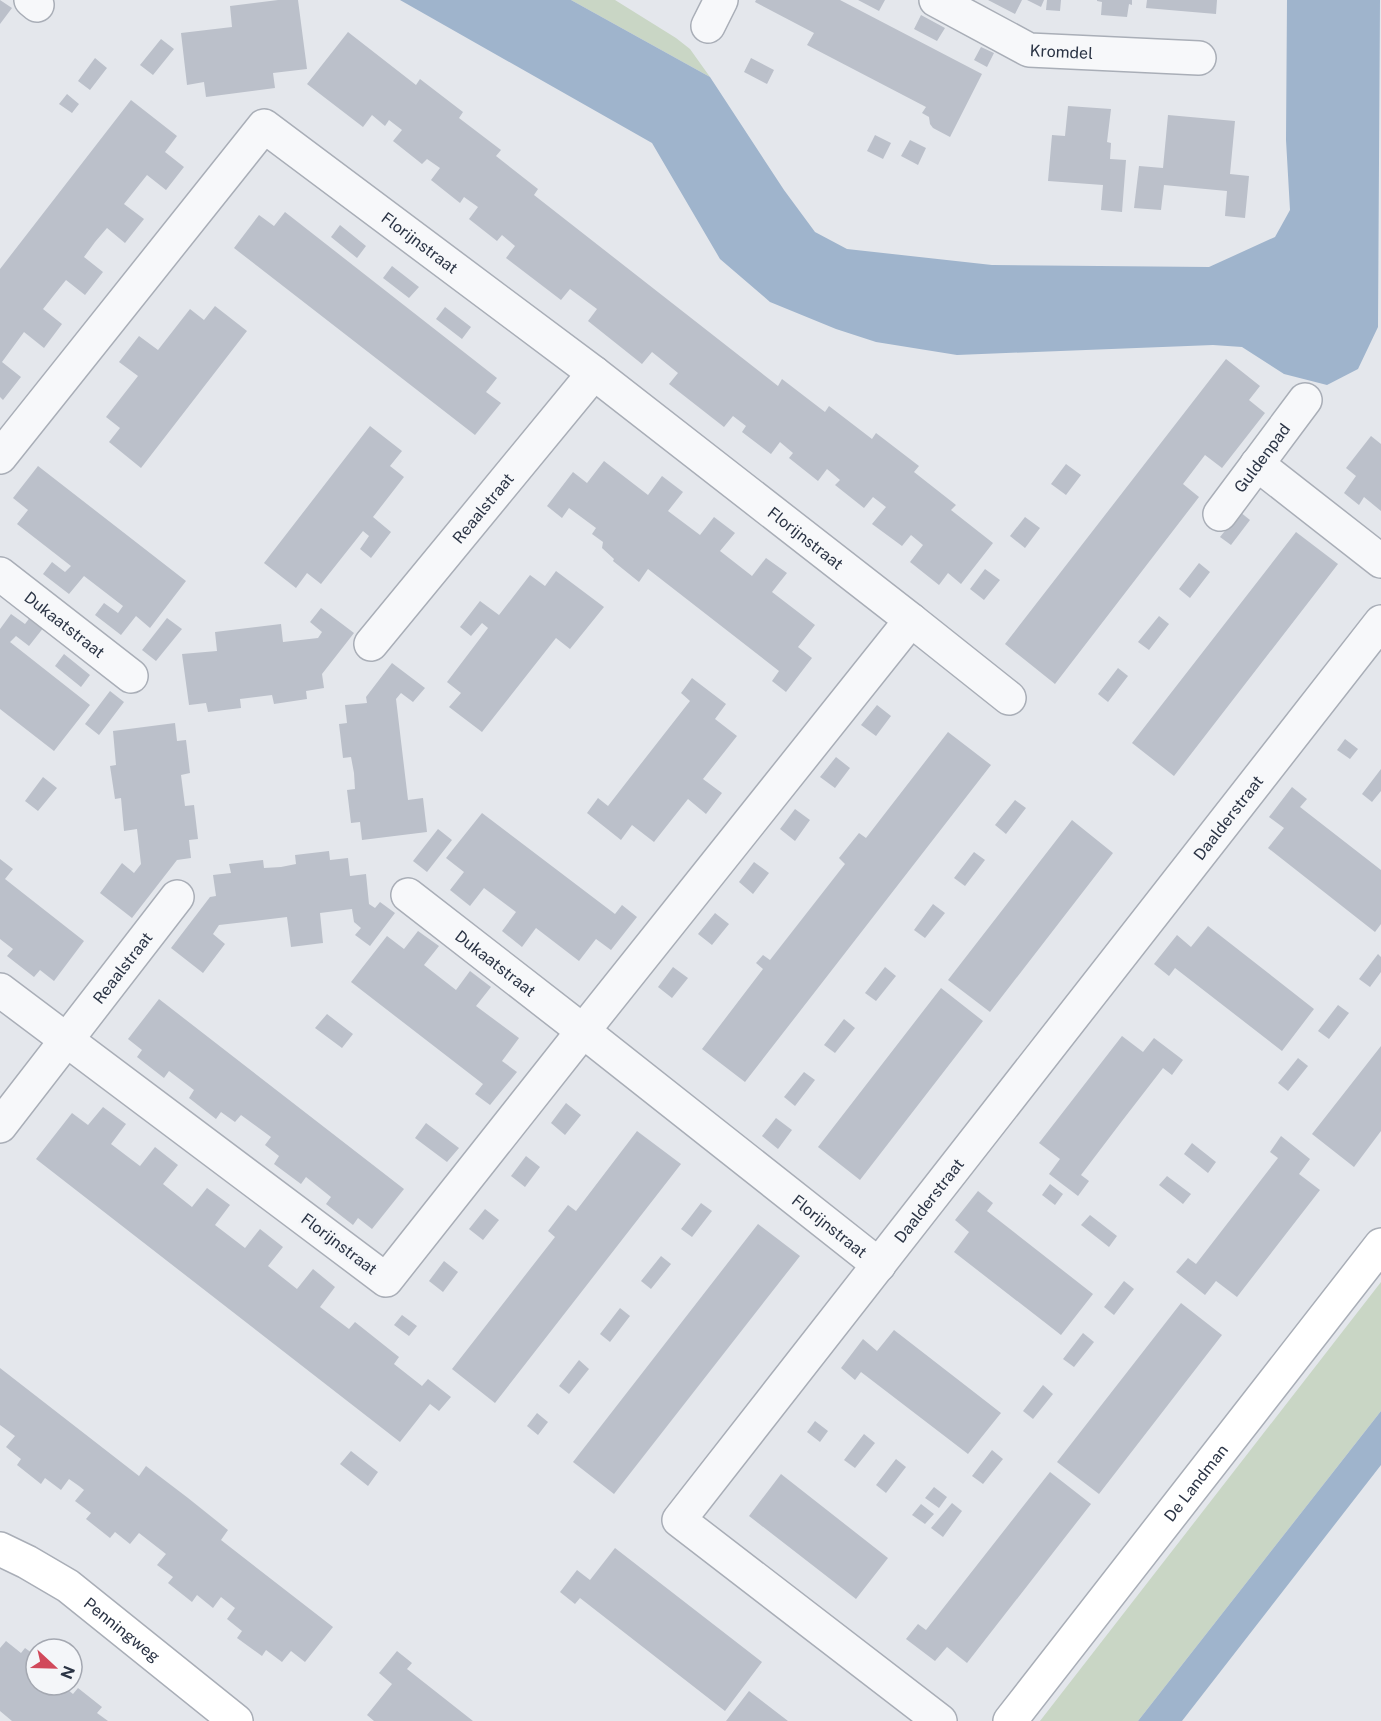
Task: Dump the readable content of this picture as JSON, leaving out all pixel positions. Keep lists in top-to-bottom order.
{
  "streets": {
    "street": [
      "Kromdel",
      "Florijnstraat",
      "Guldenpad",
      "Reaalstraat",
      "Dukaatstraat",
      "Daalderstraat",
      "De Landman",
      "Penningweg"
    ]
  },
  "crossings": [
    ["Florijnstraat", "Reaalstraat"],
    ["Florijnstraat", "Dukaatstraat"],
    ["Florijnstraat", "Daalderstraat"]
  ],
  "north": "right"
}
